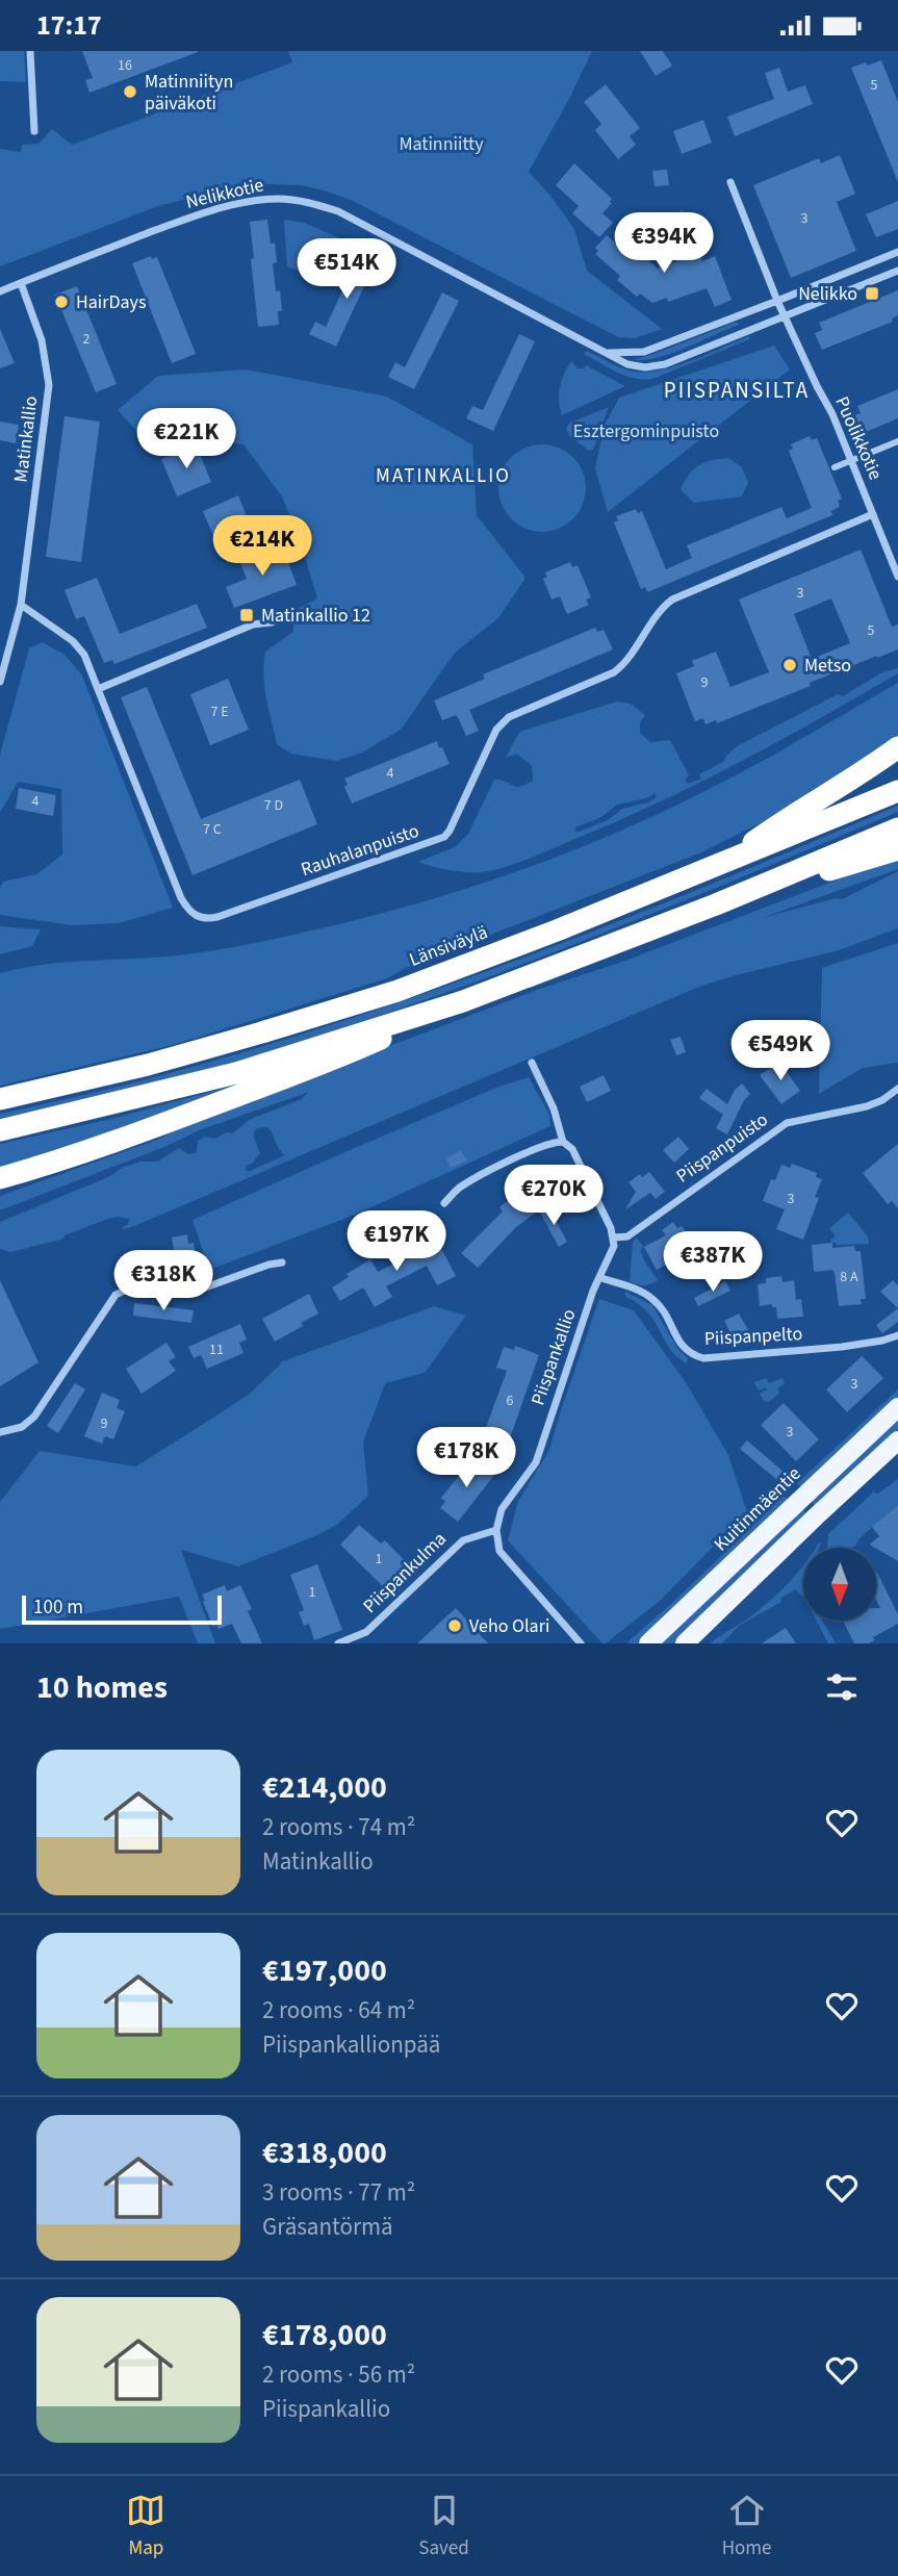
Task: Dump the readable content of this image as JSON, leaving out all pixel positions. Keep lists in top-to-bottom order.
{
  "streets": {
    "highway": ["Länsiväylä"],
    "main road": ["Kuitinmäentie"],
    "street": [
      "Nelikkotie",
      "Puolikkotie",
      "Matinkallio",
      "Rauhalanpuisto",
      "Piispanpuisto",
      "Piispanpelto",
      "Piispankallio",
      "Piispankulma"
    ]
  },
  "crossings": [
    ["Nelikkotie", "Puolikkotie"],
    ["Nelikkotie", "Matinkallio"],
    ["Puolikkotie", "Rauhalanpuisto"],
    ["Piispanpuisto", "Piispankallio"],
    ["Piispanpelto", "Piispankallio"],
    ["Piispankallio", "Piispankulma"]
  ],
  "districts": ["PIISPANSILTA", "MATINKALLIO"],
  "parks": ["Matinniitty", "Esztergominpuisto"],
  "places": {
    "other": [
      "Matinniityn päiväkoti",
      "HairDays",
      "Metso",
      "Veho Olari"
    ],
    "transit": ["Nelikko", "Matinkallio 12"]
  },
  "house_numbers": [
    "16",
    "5",
    "3",
    "2",
    "3",
    "5",
    "9",
    "7 E",
    "4",
    "4",
    "7 D",
    "7 C",
    "3",
    "8 A",
    "11",
    "3",
    "6",
    "9",
    "3",
    "1",
    "1"
  ],
  "scale_bar": "100 m",
  "north": "bottom",
  "page": {
    "status": "17:17",
    "price": [
      "€394K",
      "€514K",
      "€221K",
      "€214K",
      "€549K",
      "€270K",
      "€197K",
      "€387K",
      "€318K",
      "€178K"
    ],
    "scale": "100 m",
    "heading": "10 homes",
    "list": [
      {
        "name": "€214,000",
        "note": "2 rooms · 74 m² · Matinkallio"
      },
      {
        "name": "€197,000",
        "note": "2 rooms · 64 m² · Piispankallionpää"
      },
      {
        "name": "€318,000",
        "note": "3 rooms · 77 m² · Gräsantörmä"
      },
      {
        "name": "€178,000",
        "note": "2 rooms · 56 m² · Piispankallio"
      }
    ],
    "tabs": ["Map", "Saved", "Home"]
  }
}
